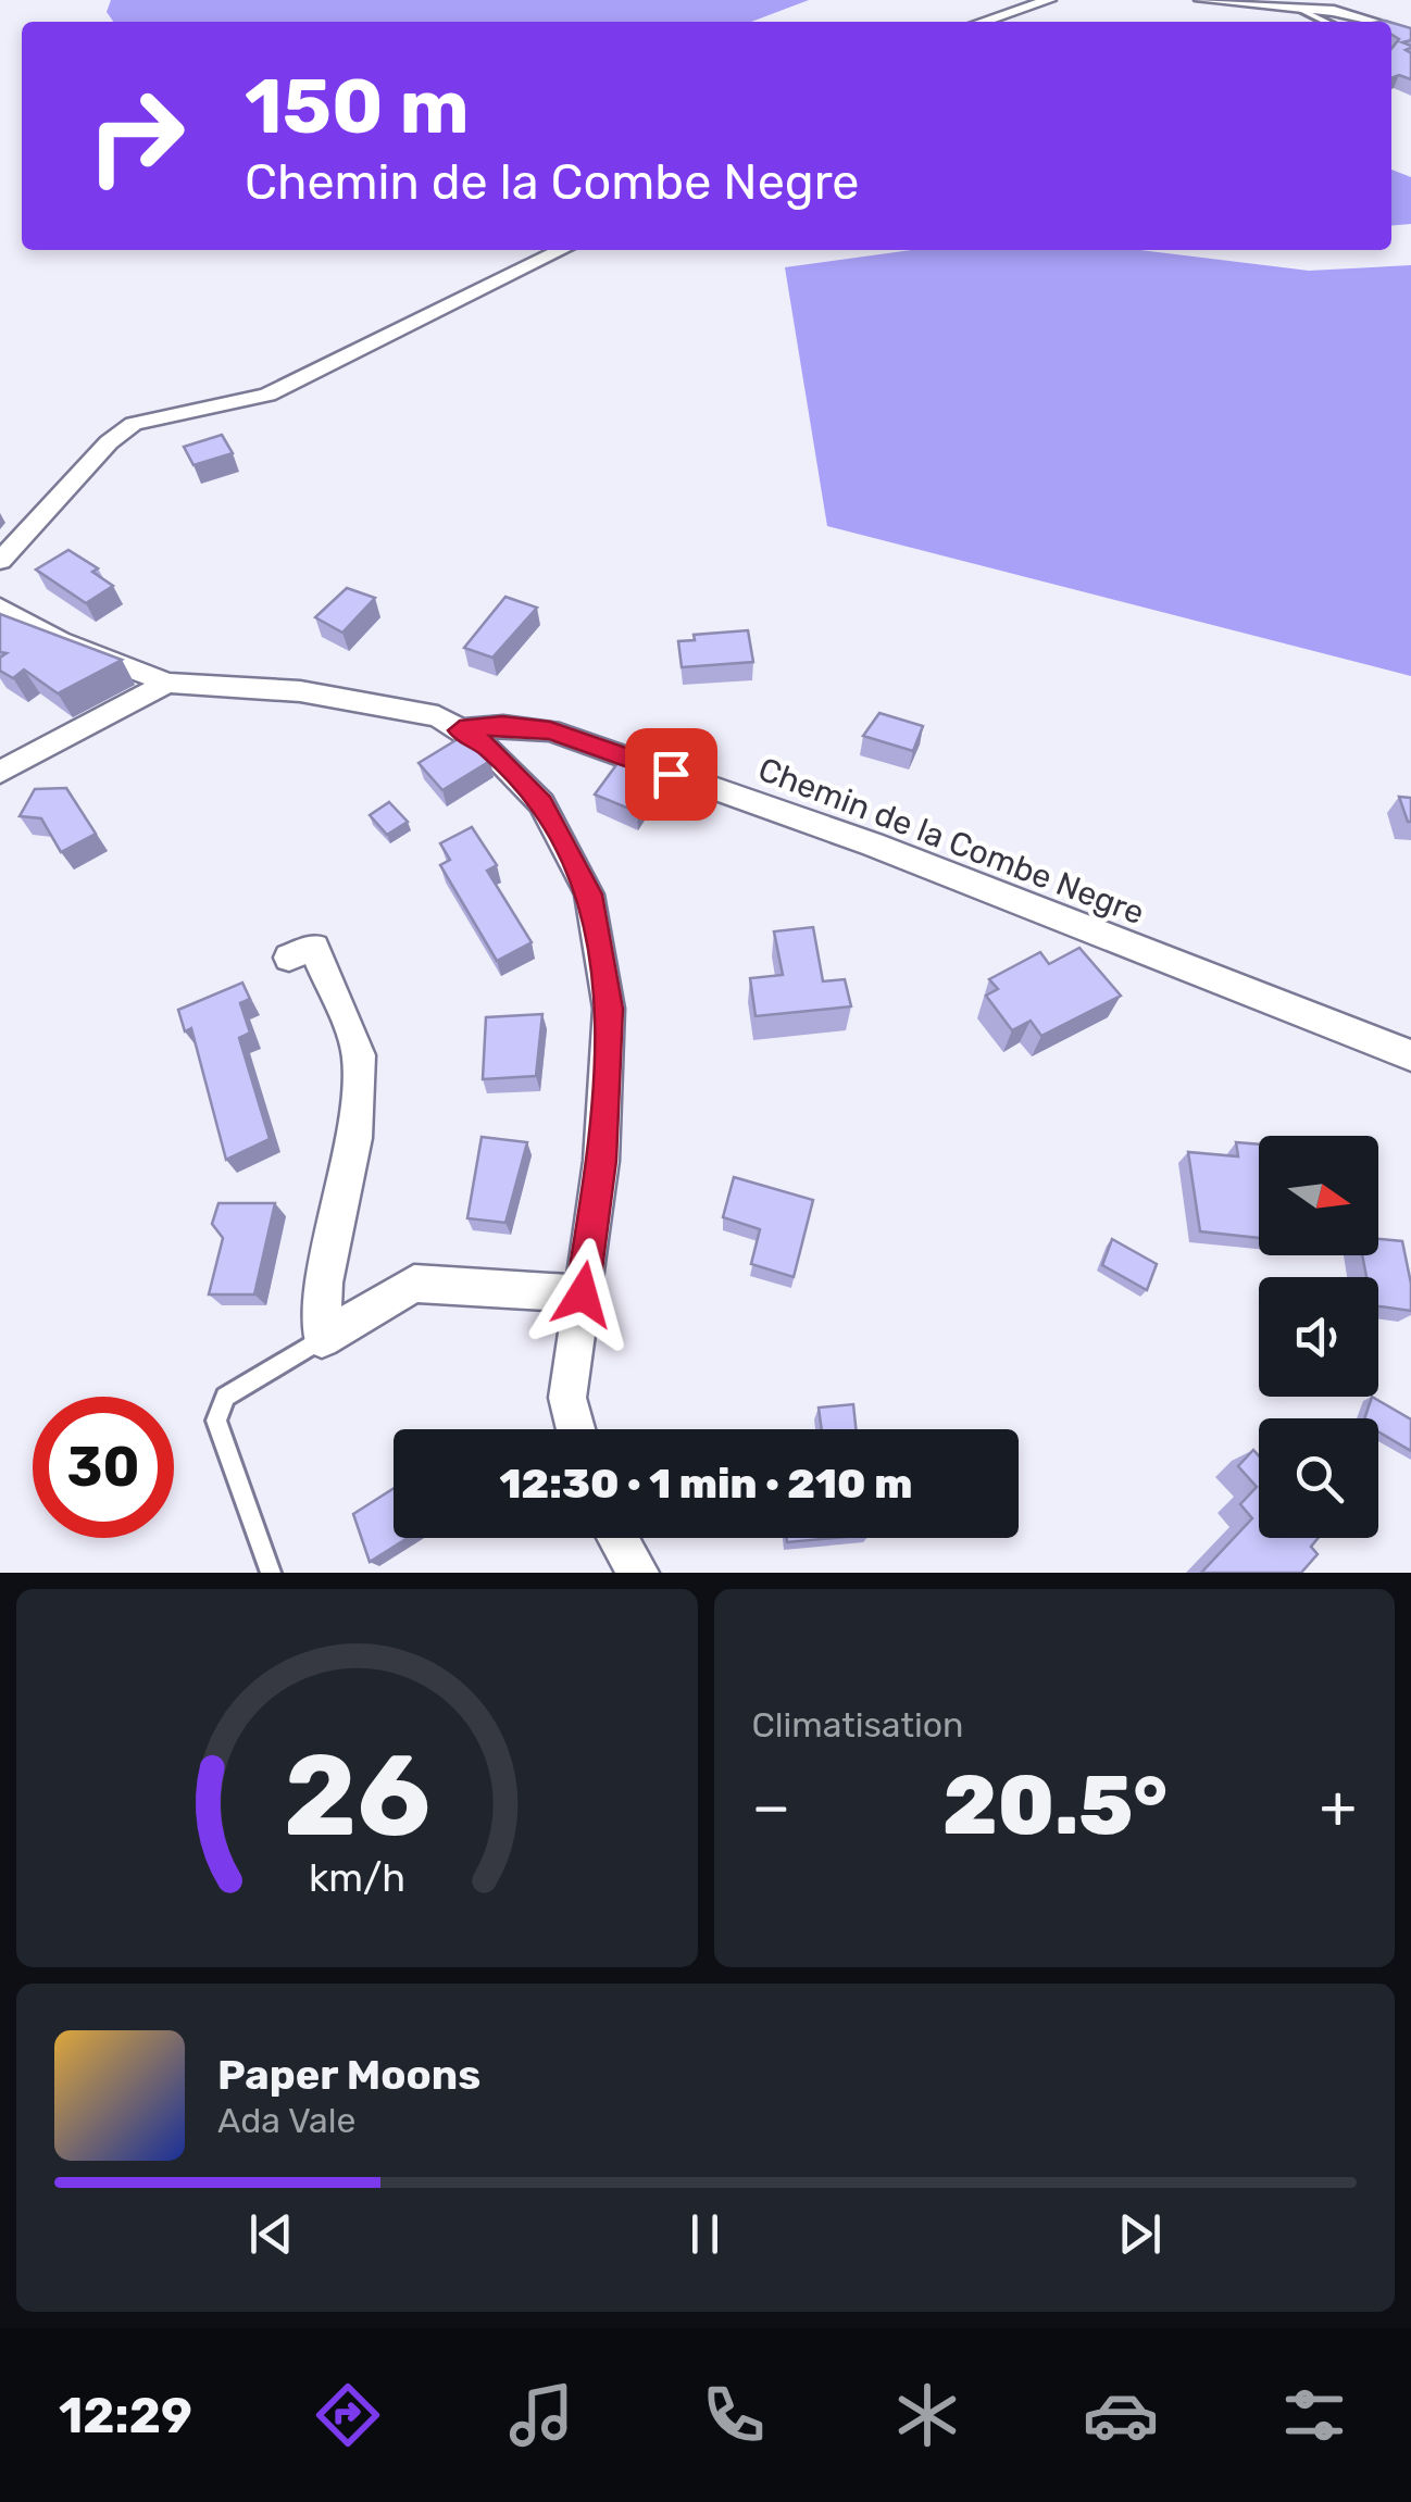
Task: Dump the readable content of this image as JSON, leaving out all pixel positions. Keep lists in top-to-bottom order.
{
  "streets": {
    "street": ["Chemin de la Combe Negre"]
  },
  "north": "right",
  "page": {
    "turn": ["150 m", "Chemin de la Combe Negre"],
    "limit": "30",
    "trip": "12:30 · 1 min · 210 m",
    "tile": "Climatisation",
    "heat": ["−", "20.5°", "+"],
    "song": ["Paper Moons", "Ada Vale"],
    "tabs": "12:29",
    "gauge": ["26", "km/h"]
  }
}
